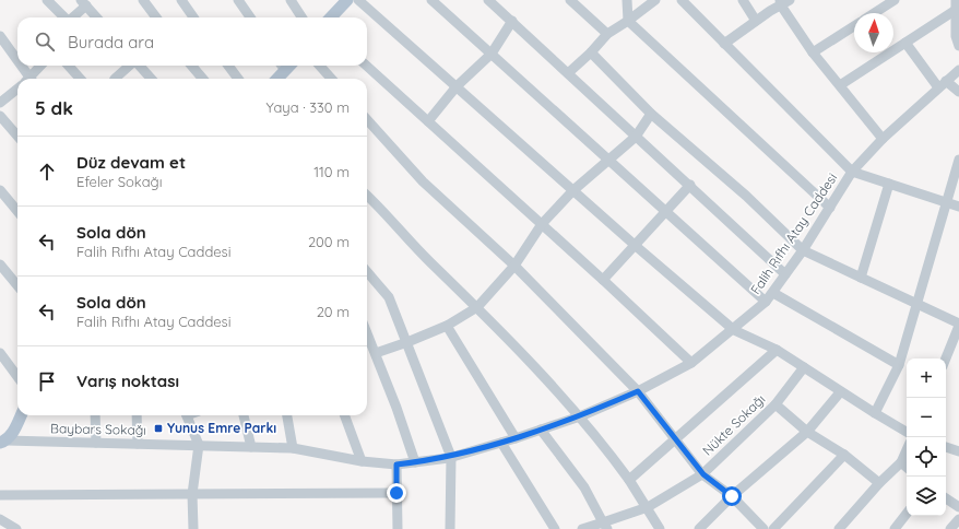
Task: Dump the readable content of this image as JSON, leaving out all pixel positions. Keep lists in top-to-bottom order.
{
  "streets": {
    "street": ["Falih Rıfhı Atay Caddesi", "Nükte Sokağı", "Baybars Sokağı"]
  },
  "crossings": [
    ["Falih Rıfhı Atay Caddesi", "Baybars Sokağı"]
  ],
  "places": {
    "transit": ["Yunus Emre Parkı"]
  },
  "north": "top",
  "page": {
    "search": "Burada ara",
    "heading": ["5 dk", "Yaya · 330 m"],
    "list": [
      ["Düz devam et", "Efeler Sokağı", "110 m"],
      ["Sola dön", "Falih Rıfhı Atay Caddesi", "200 m"],
      ["Sola dön", "Falih Rıfhı Atay Caddesi", "20 m"],
      "Varış noktası"
    ],
    "map_buttons": ["+", "−"]
  }
}
